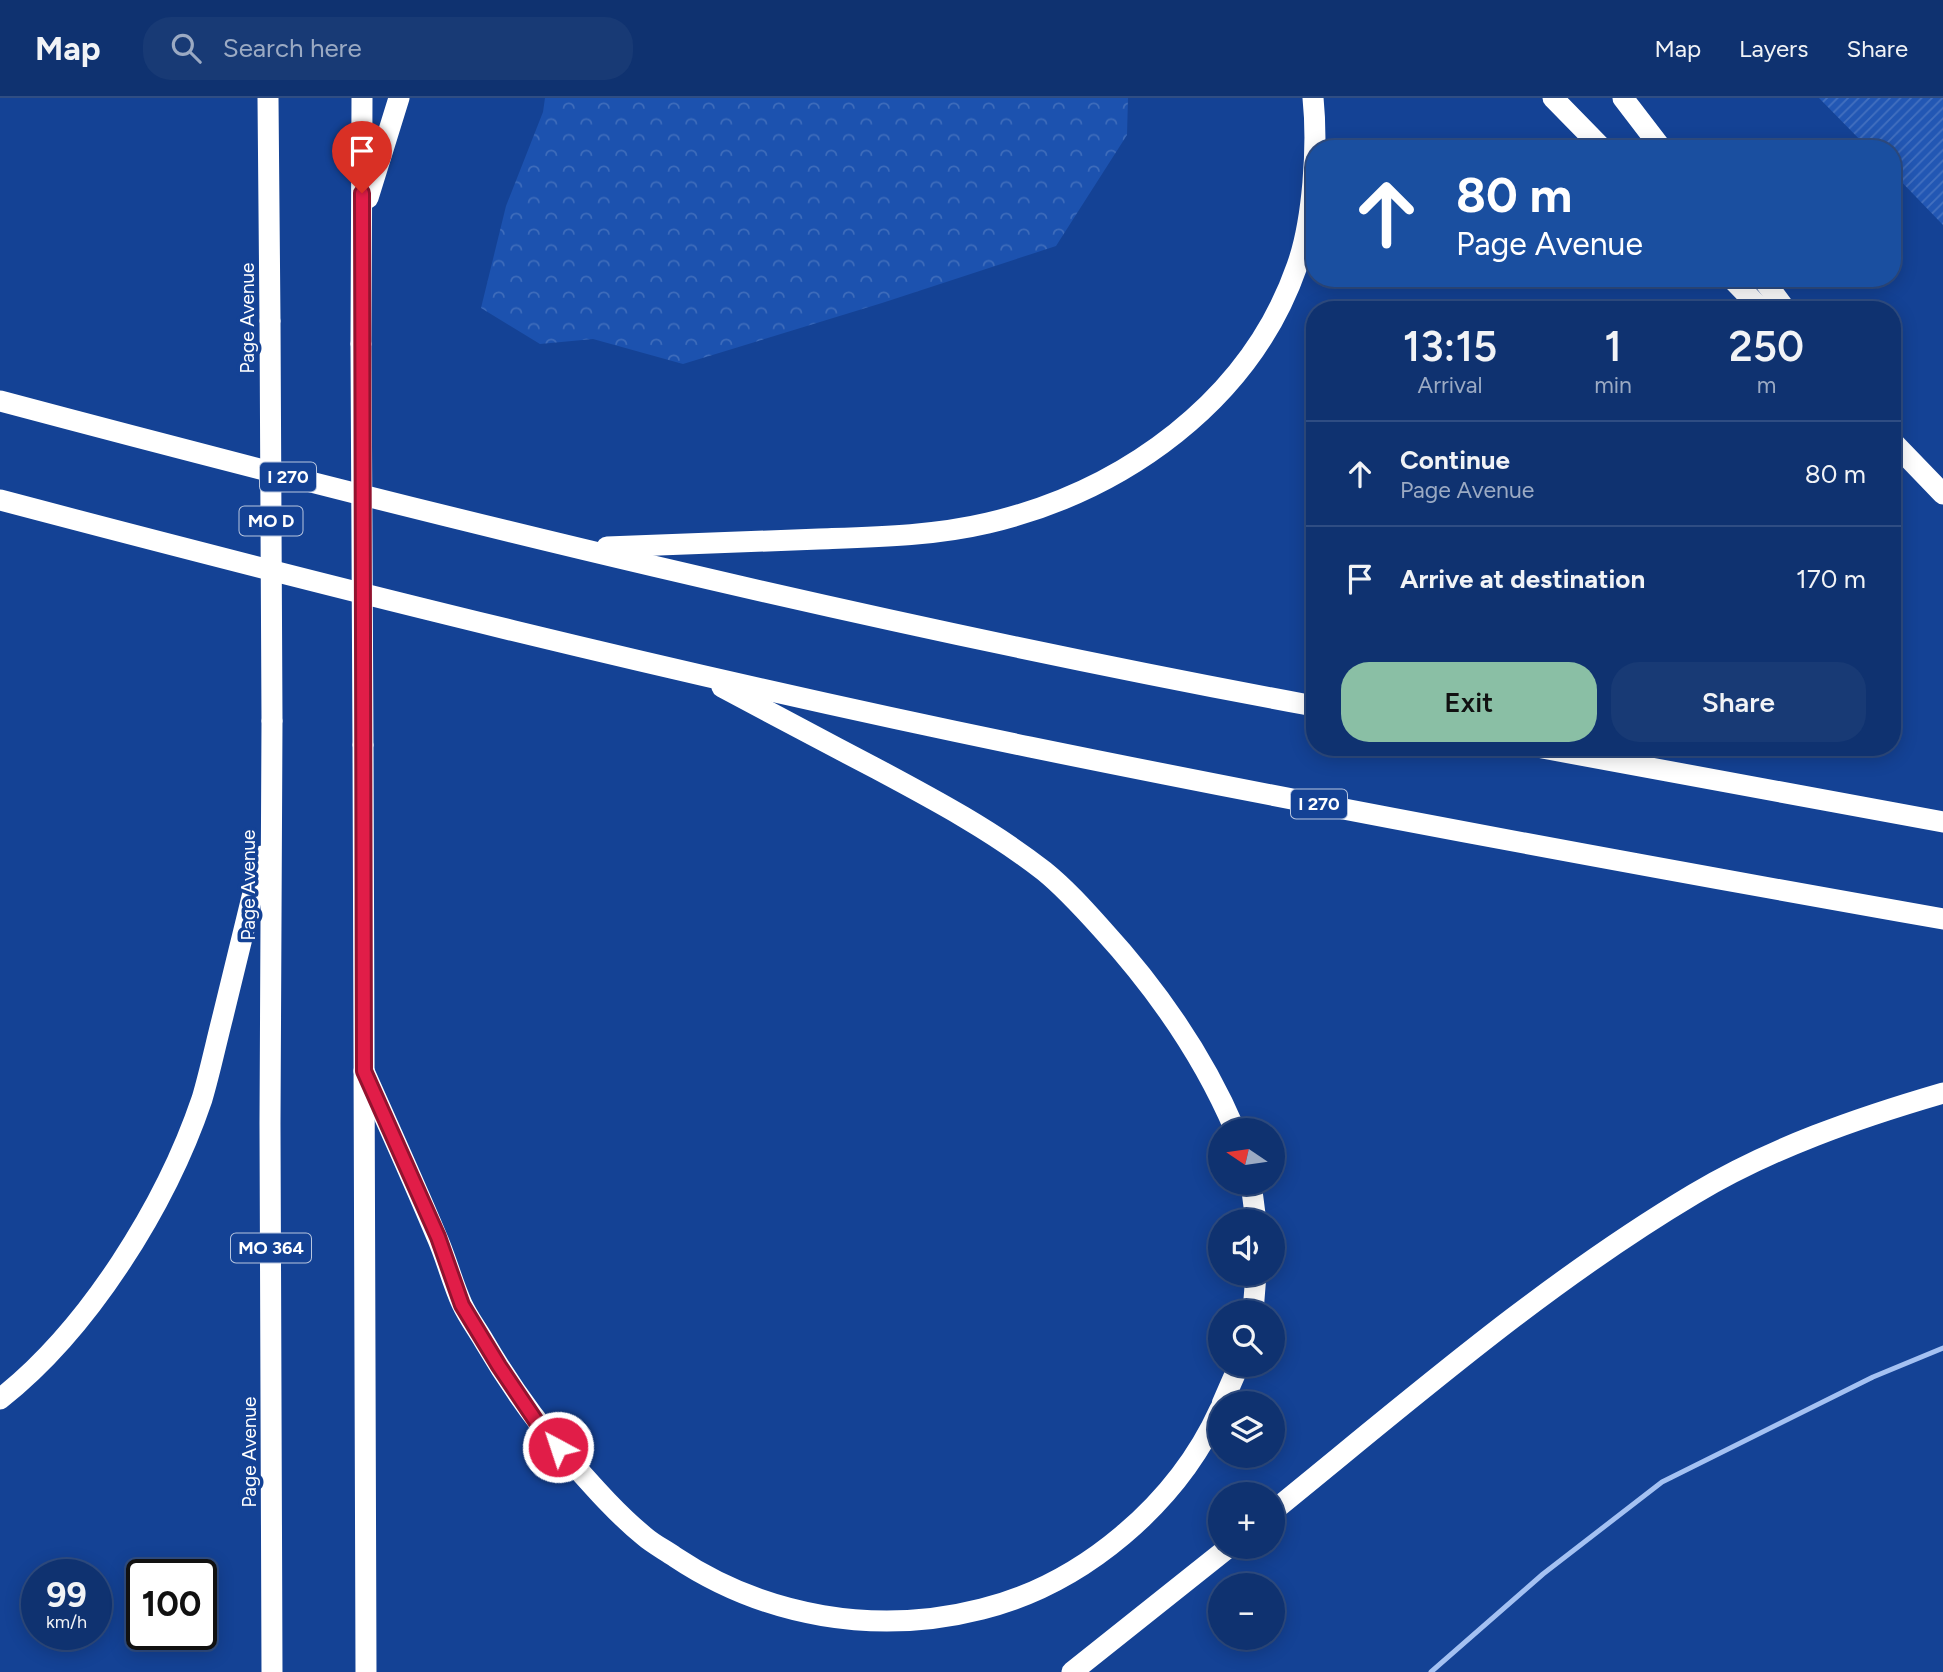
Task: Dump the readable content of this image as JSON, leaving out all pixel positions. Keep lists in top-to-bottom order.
{
  "streets": {
    "highway": [
      "Page Avenue",
      "I 270",
      "MO D",
      "MO 364"
    ]
  },
  "north": "left",
  "page": {
    "header": "Map",
    "search": "Search here",
    "nav": ["Map", "Layers", "Share"],
    "turn": ["80 m", "Page Avenue"],
    "eta": [
      "13:15",
      "Arrival",
      "1",
      "min",
      "250",
      "m"
    ],
    "list": [
      {
        "name": "Continue",
        "note": "Page Avenue",
        "value": "80 m"
      },
      {
        "name": "Arrive at destination",
        "value": "170 m"
      }
    ],
    "buttons": ["Exit", "Share"],
    "map_buttons": ["+", "−"],
    "speed": "99 km/h",
    "limit": "100"
  }
}
